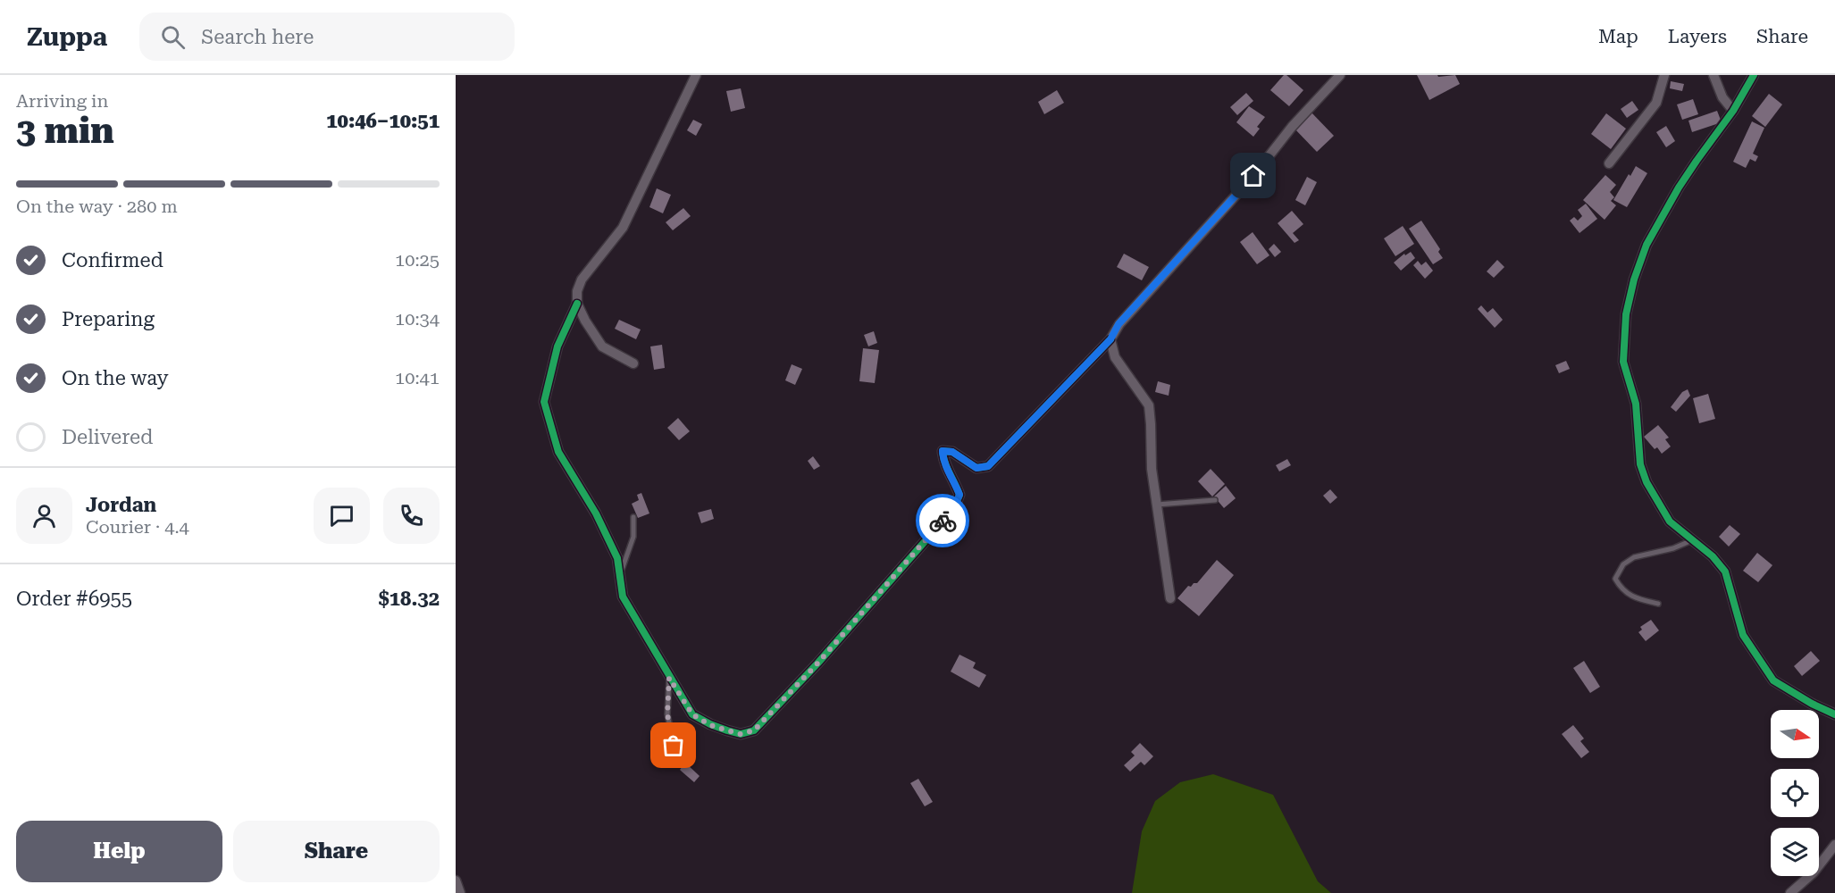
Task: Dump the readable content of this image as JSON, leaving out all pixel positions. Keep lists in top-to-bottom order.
{
  "north": "right",
  "page": {
    "header": "Zuppa",
    "search": "Search here",
    "nav": ["Map", "Layers", "Share"],
    "heading": ["3 min", "Arriving in", "10:46–10:51"],
    "panel": [
      "Jordan",
      "Courier · 4.4",
      "Order #6955",
      "$18.32"
    ],
    "bar": "On the way · 280 m",
    "list": [
      ["Confirmed", "10:25"],
      ["Preparing", "10:34"],
      ["On the way", "10:41"],
      "Delivered"
    ],
    "buttons": ["Help", "Share"]
  }
}
